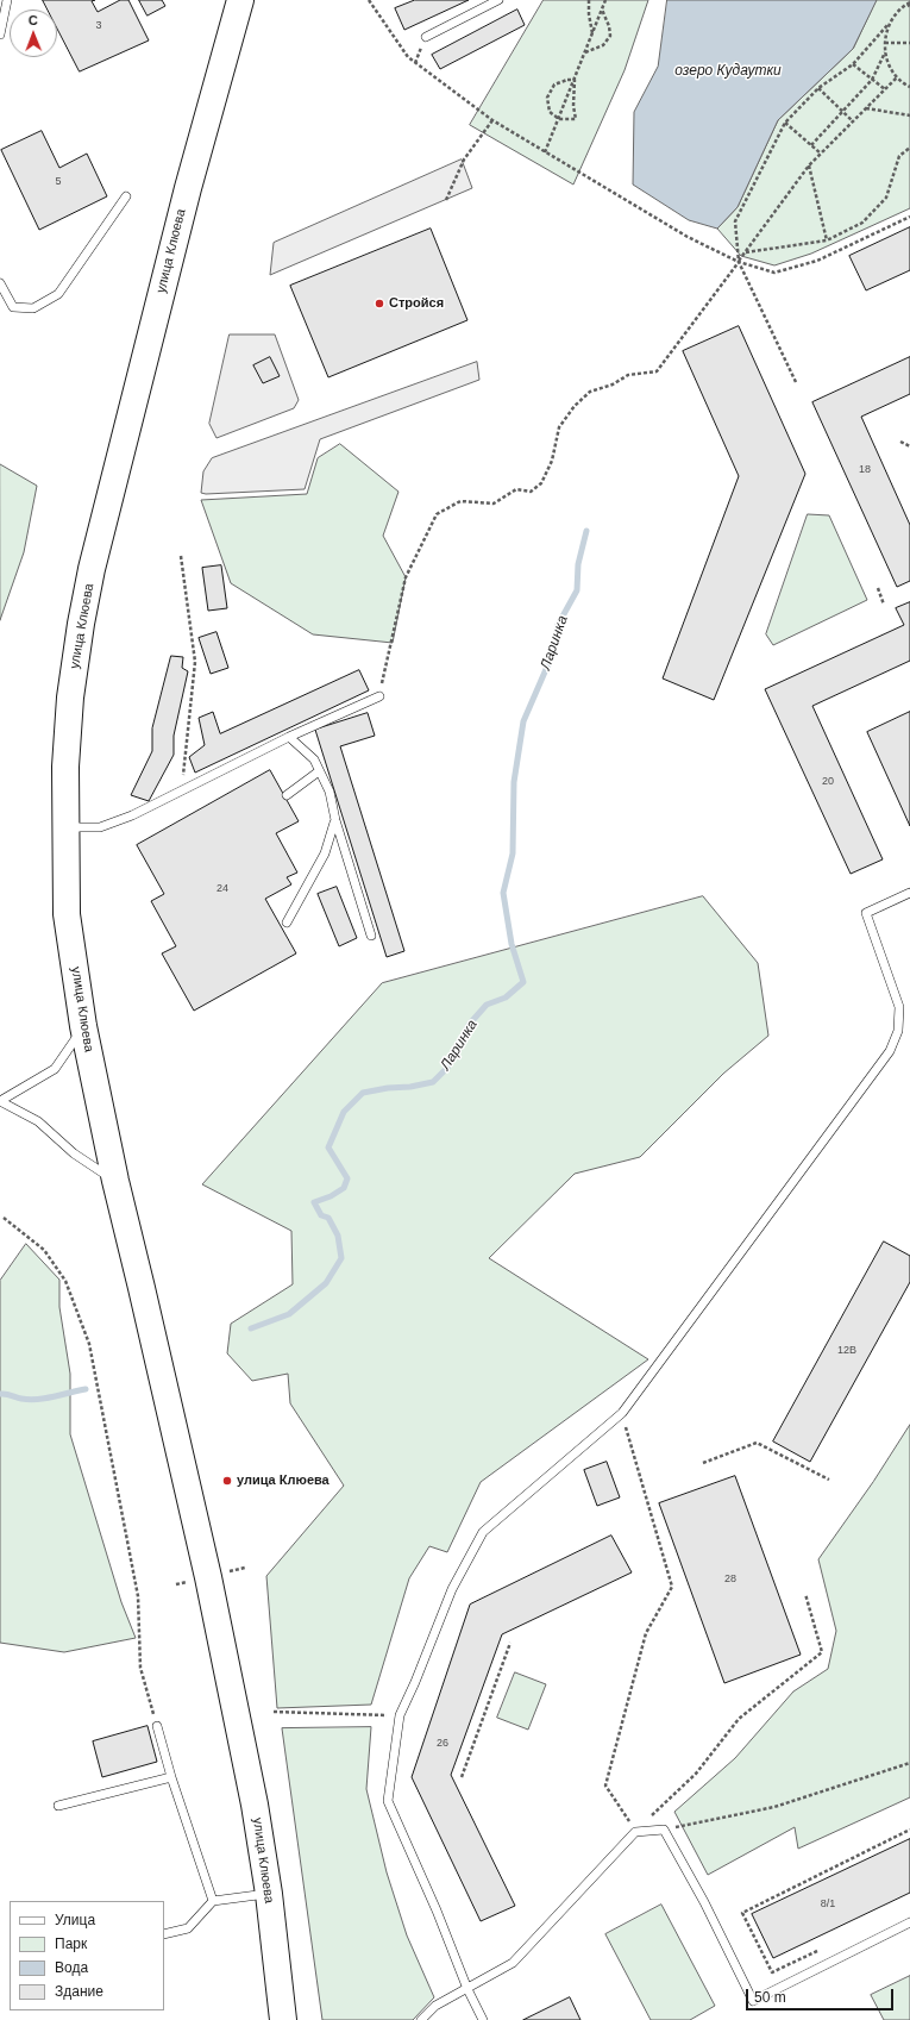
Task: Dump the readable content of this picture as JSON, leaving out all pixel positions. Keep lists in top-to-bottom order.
{
  "streets": {
    "main road": ["улица Клюева"]
  },
  "water": ["озеро Кудаутки", "Ларинка"],
  "places": ["Стройся", "улица Клюева"],
  "house_numbers": [
    "3",
    "5",
    "18",
    "20",
    "24",
    "12В",
    "28",
    "26",
    "8/1"
  ],
  "legend": [
    "Улица",
    "Парк",
    "Вода",
    "Здание"
  ],
  "scale_bar": "50 m",
  "north": "top"
}
